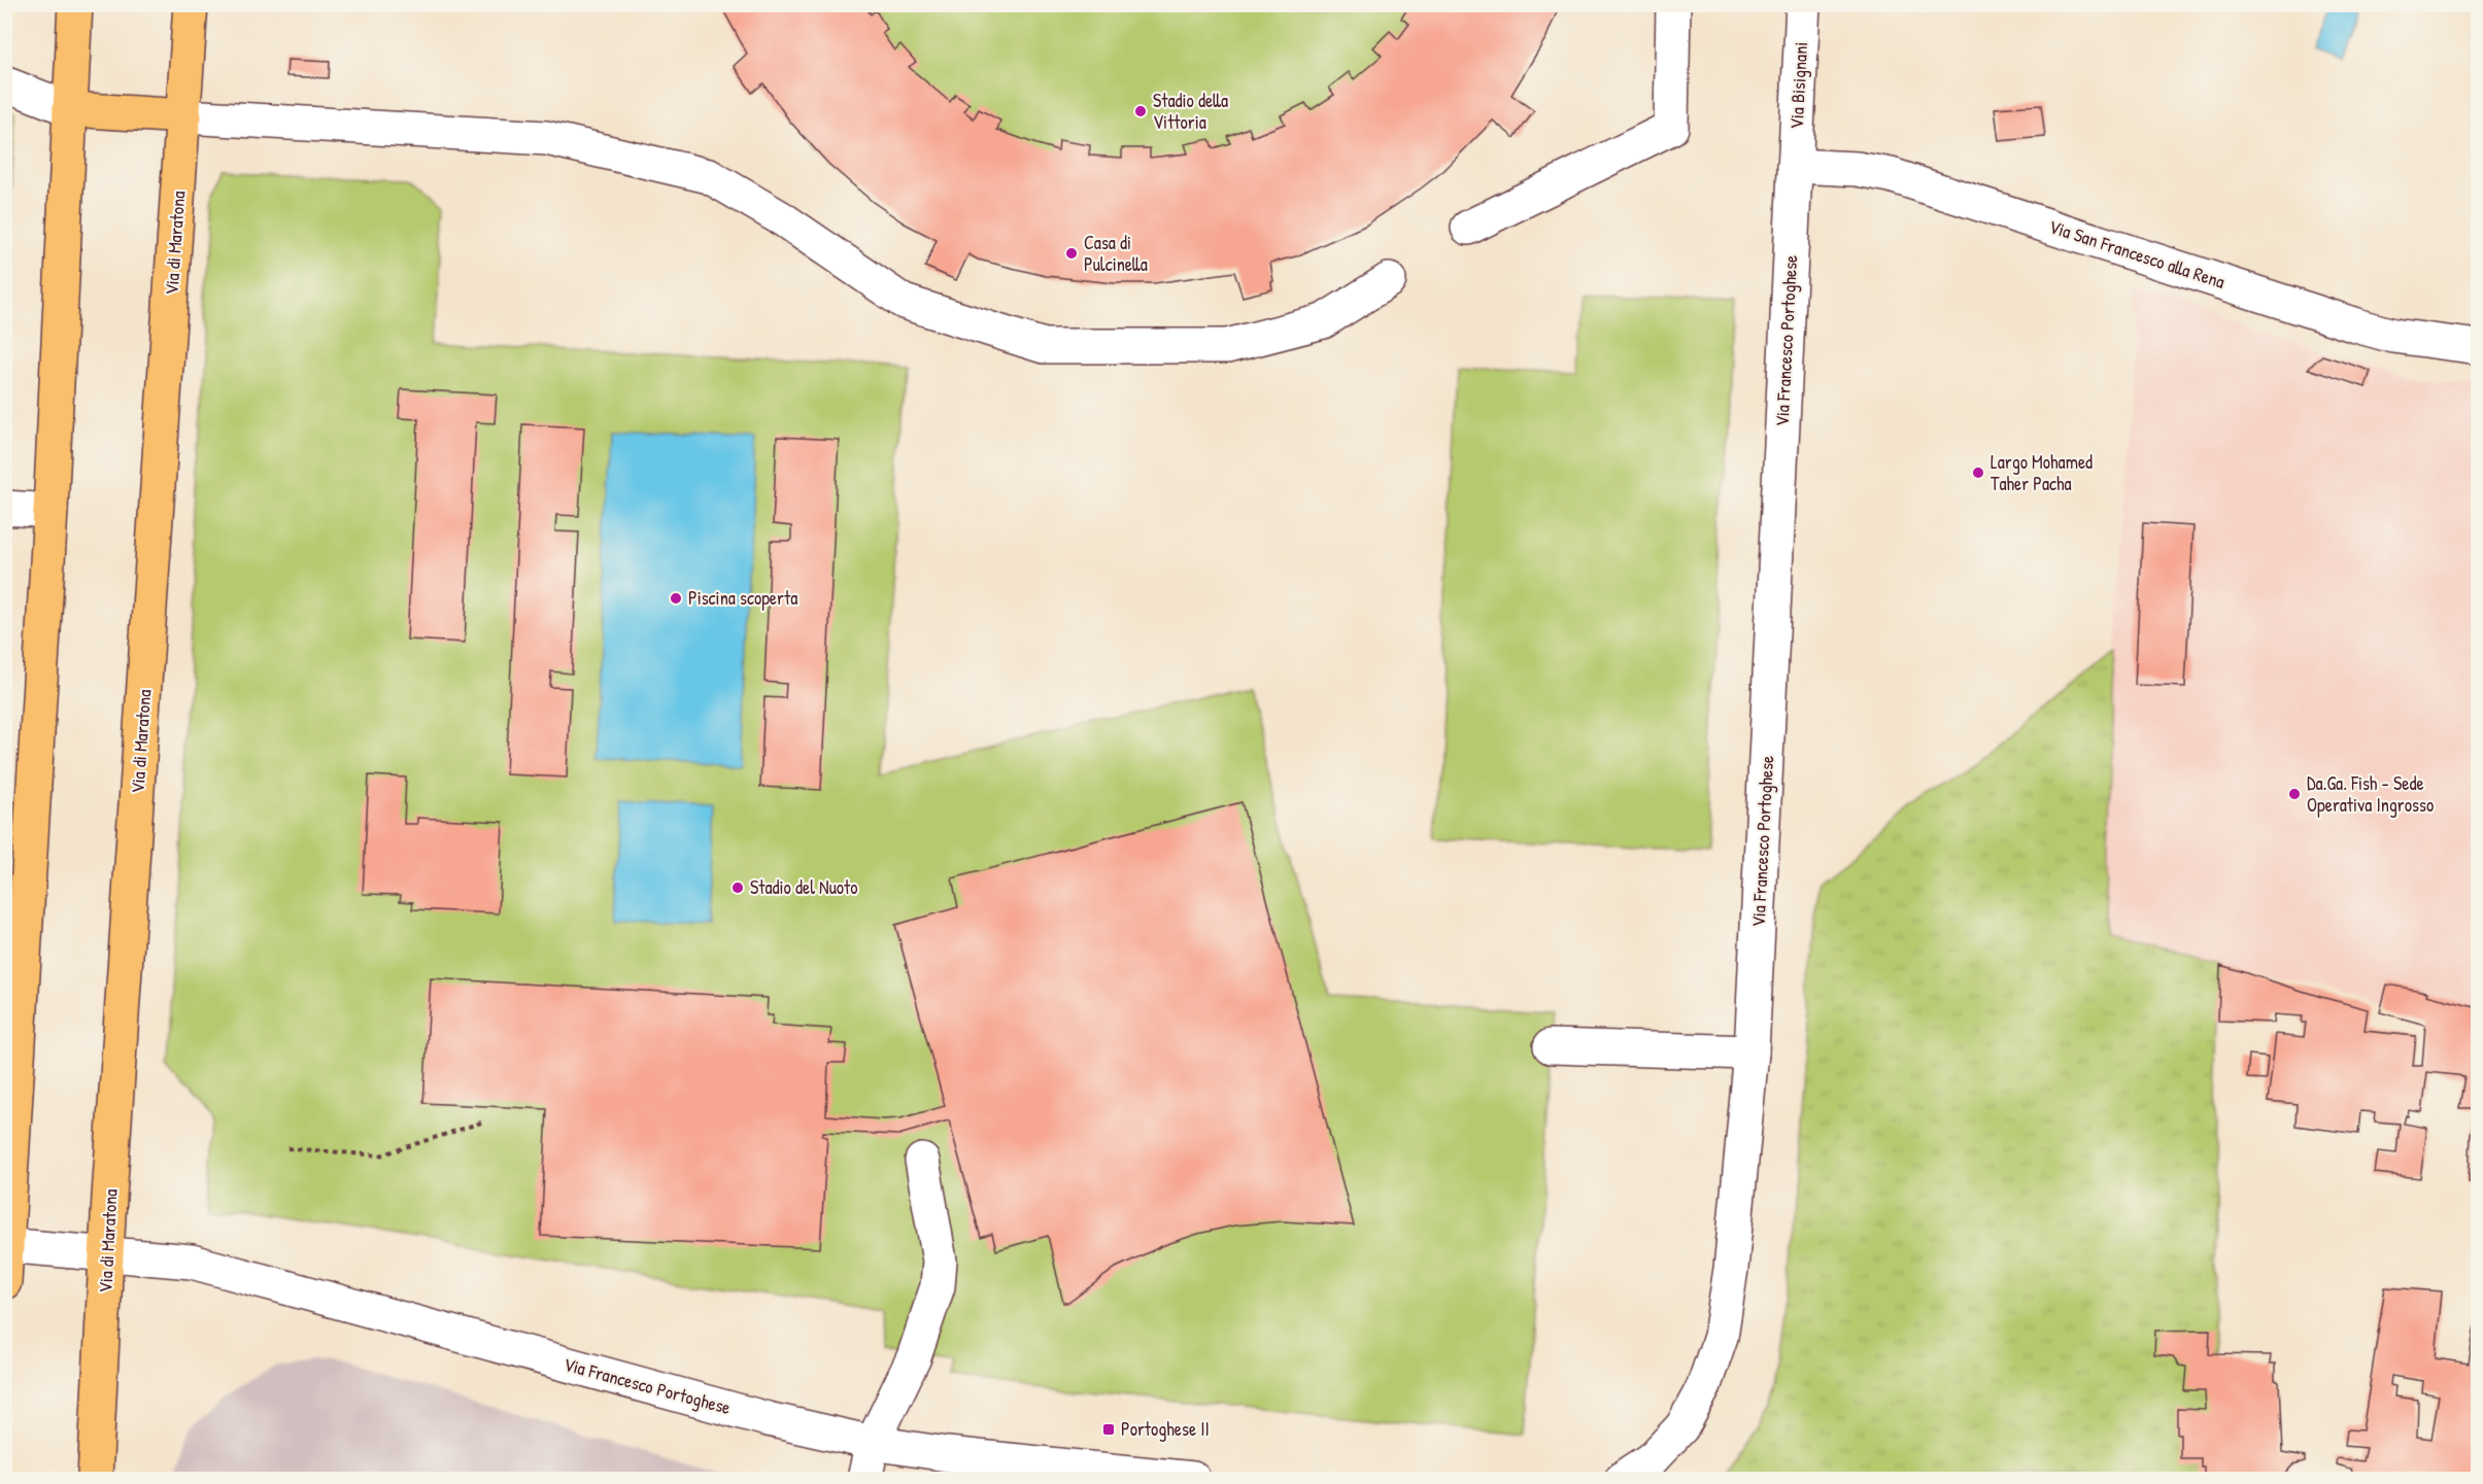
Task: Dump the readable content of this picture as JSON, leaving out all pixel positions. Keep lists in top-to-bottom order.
{
  "streets": {
    "main road": ["Via di Maratona"],
    "street": ["Via Bisignani", "Via San Francesco alla Rena", "Via Francesco Portoghese"]
  },
  "crossings": [
    ["Via Bisignani", "Via San Francesco alla Rena"],
    ["Via Bisignani", "Via Francesco Portoghese"],
    ["Via di Maratona", "Via Francesco Portoghese"],
    ["Via San Francesco alla Rena", "Via Francesco Portoghese"]
  ],
  "places": {
    "other": [
      "Stadio della Vittoria",
      "Casa di Pulcinella",
      "Largo Mohamed Taher Pacha",
      "Piscina scoperta",
      "Da.Ga. Fish - Sede Operativa Ingrosso",
      "Stadio del Nuoto"
    ],
    "transit": ["Portoghese II"]
  }
}
